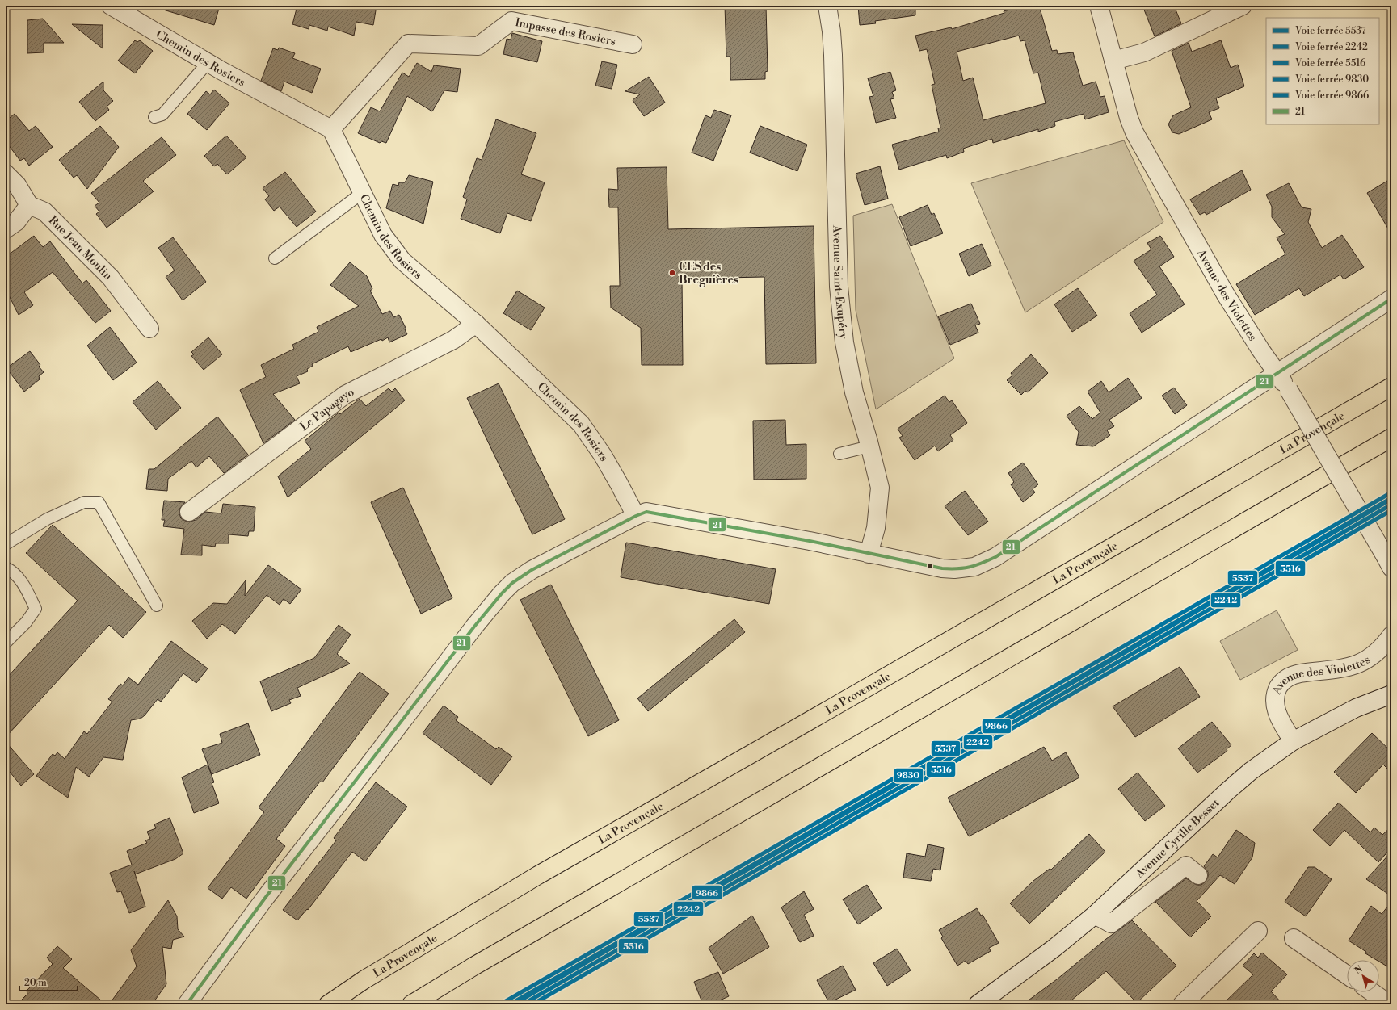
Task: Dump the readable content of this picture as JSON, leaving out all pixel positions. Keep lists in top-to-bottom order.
{
  "streets": {
    "highway": ["La Provençale"],
    "street": [
      "Impasse des Rosiers",
      "Chemin des Rosiers",
      "Rue Jean Moulin",
      "Avenue Saint-Exupéry",
      "Avenue des Violettes",
      "Le Papagayo",
      "Avenue Cyrille Besset"
    ]
  },
  "crossings": [
    ["Impasse des Rosiers", "Chemin des Rosiers"],
    ["Chemin des Rosiers", "Le Papagayo"],
    ["Avenue des Violettes", "Avenue Cyrille Besset"]
  ],
  "places": ["CES des Breguières"],
  "lines": [
    "transit line 21",
    "rail line 5537",
    "rail line 9830",
    "rail line 9866",
    "rail line 2242",
    "rail line 5516"
  ],
  "legend": [
    "Voie ferrée 5537",
    "Voie ferrée 2242",
    "Voie ferrée 5516",
    "Voie ferrée 9830",
    "Voie ferrée 9866",
    "21"
  ],
  "scale_bar": "20 m",
  "north": "top left"
}
